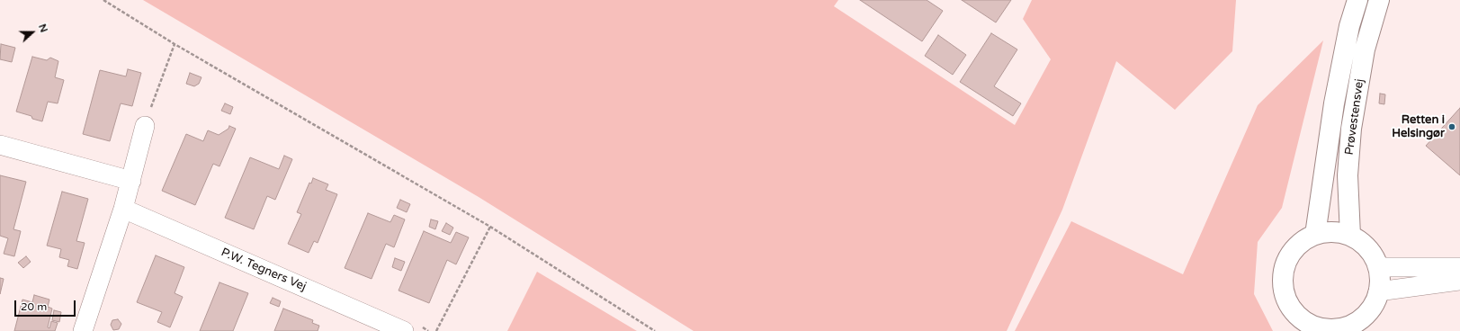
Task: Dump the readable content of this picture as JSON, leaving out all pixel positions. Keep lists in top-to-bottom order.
{
  "streets": {
    "street": ["Prøvestensvej", "P.W. Tegners Vej"]
  },
  "places": ["Retten i Helsingør"],
  "scale_bar": "20 m",
  "north": "right"
}
